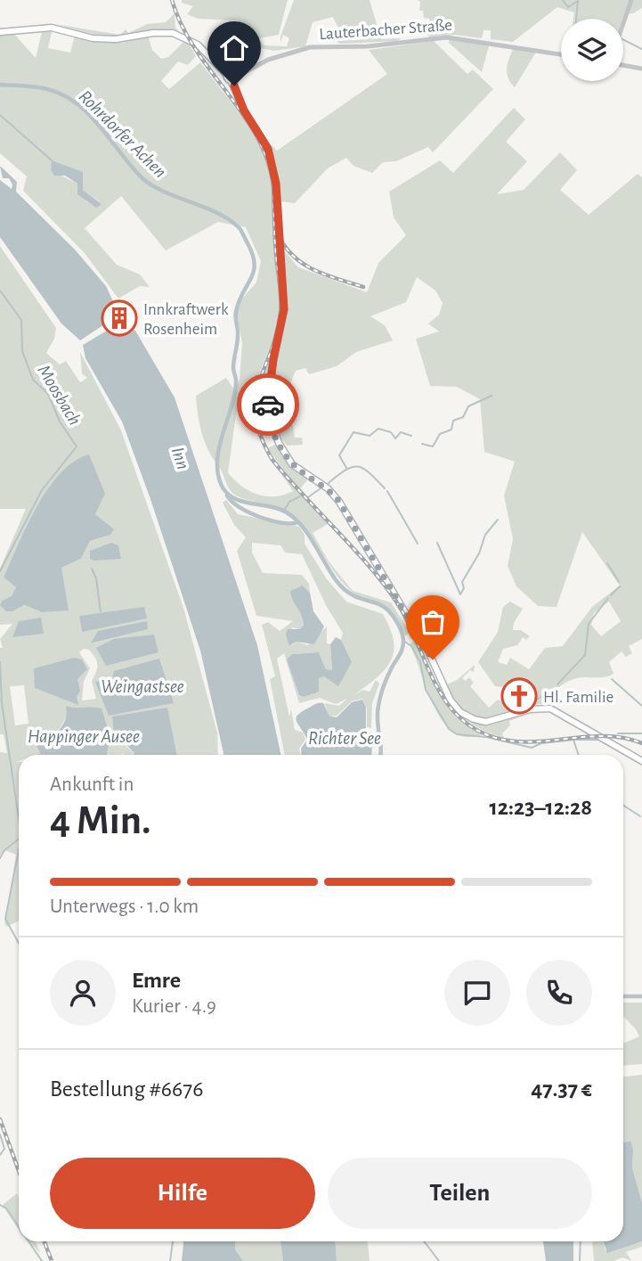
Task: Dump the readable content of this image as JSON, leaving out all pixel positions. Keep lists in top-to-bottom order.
{
  "streets": {
    "street": ["Lauterbacher Straße"]
  },
  "water": [
    "Rohrdorfer Achen",
    "Moosbach",
    "Inn",
    "Weingastsee",
    "Happinger Ausee",
    "Richter See"
  ],
  "places": {
    "building": ["Innkraftwerk Rosenheim"],
    "church": ["Hl. Familie"]
  },
  "page": {
    "heading": ["4 Min.", "Ankunft in", "12:23–12:28"],
    "panel": [
      "Emre",
      "Kurier · 4.9",
      "Bestellung #6676",
      "47.37 €"
    ],
    "bar": "Unterwegs · 1.0 km",
    "buttons": ["Hilfe", "Teilen"]
  }
}
